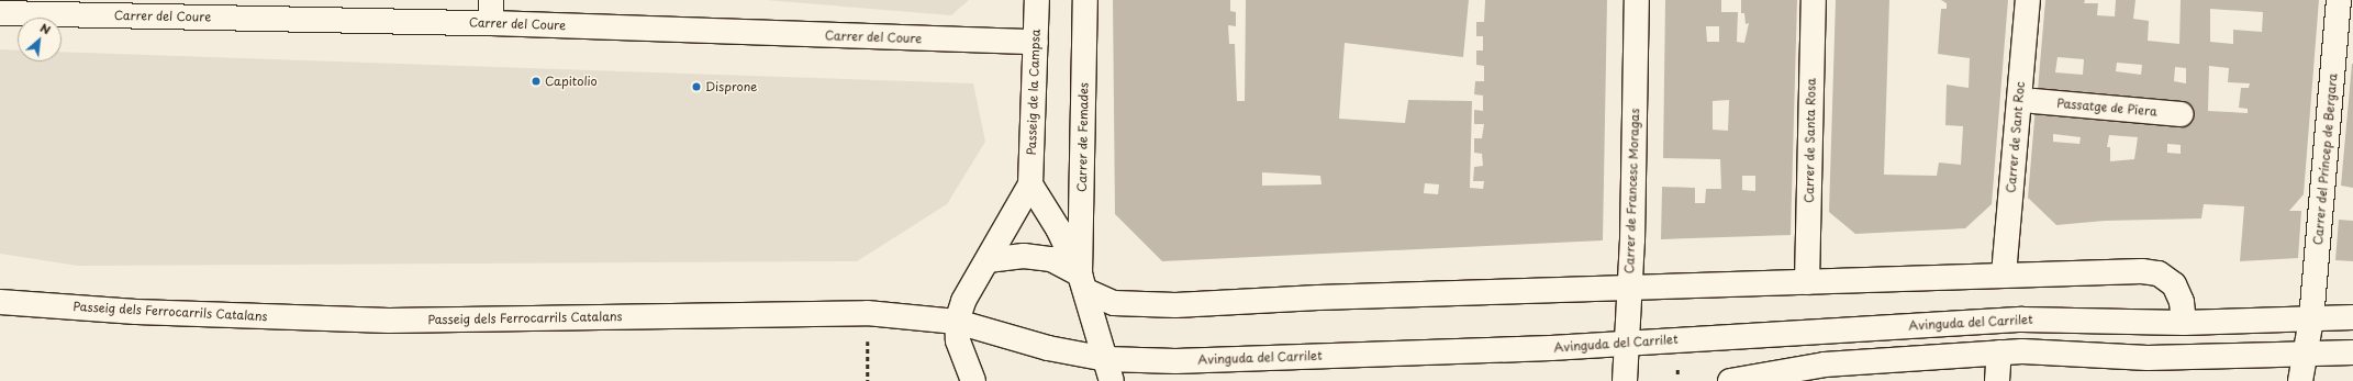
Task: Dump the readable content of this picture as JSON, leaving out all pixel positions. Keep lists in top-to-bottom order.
{
  "streets": {
    "street": [
      "Carrer del Coure",
      "Passeig de la Campsa",
      "Passatge de Piera",
      "Carrer de Femades",
      "Carrer de Sant Roc",
      "Carrer de Santa Rosa",
      "Carrer del Príncep de Bergara",
      "Carrer de Francesc Moragas",
      "Passeig dels Ferrocarrils Catalans",
      "Avinguda del Carrilet"
    ]
  },
  "crossings": [
    ["Carrer del Coure", "Passeig de la Campsa"],
    ["Carrer del Príncep de Bergara", "Avinguda del Carrilet"],
    ["Carrer de Francesc Moragas", "Avinguda del Carrilet"],
    ["Passeig dels Ferrocarrils Catalans", "Avinguda del Carrilet"]
  ],
  "places": ["Capitolio", "Disprone"],
  "north": "top right"
}
